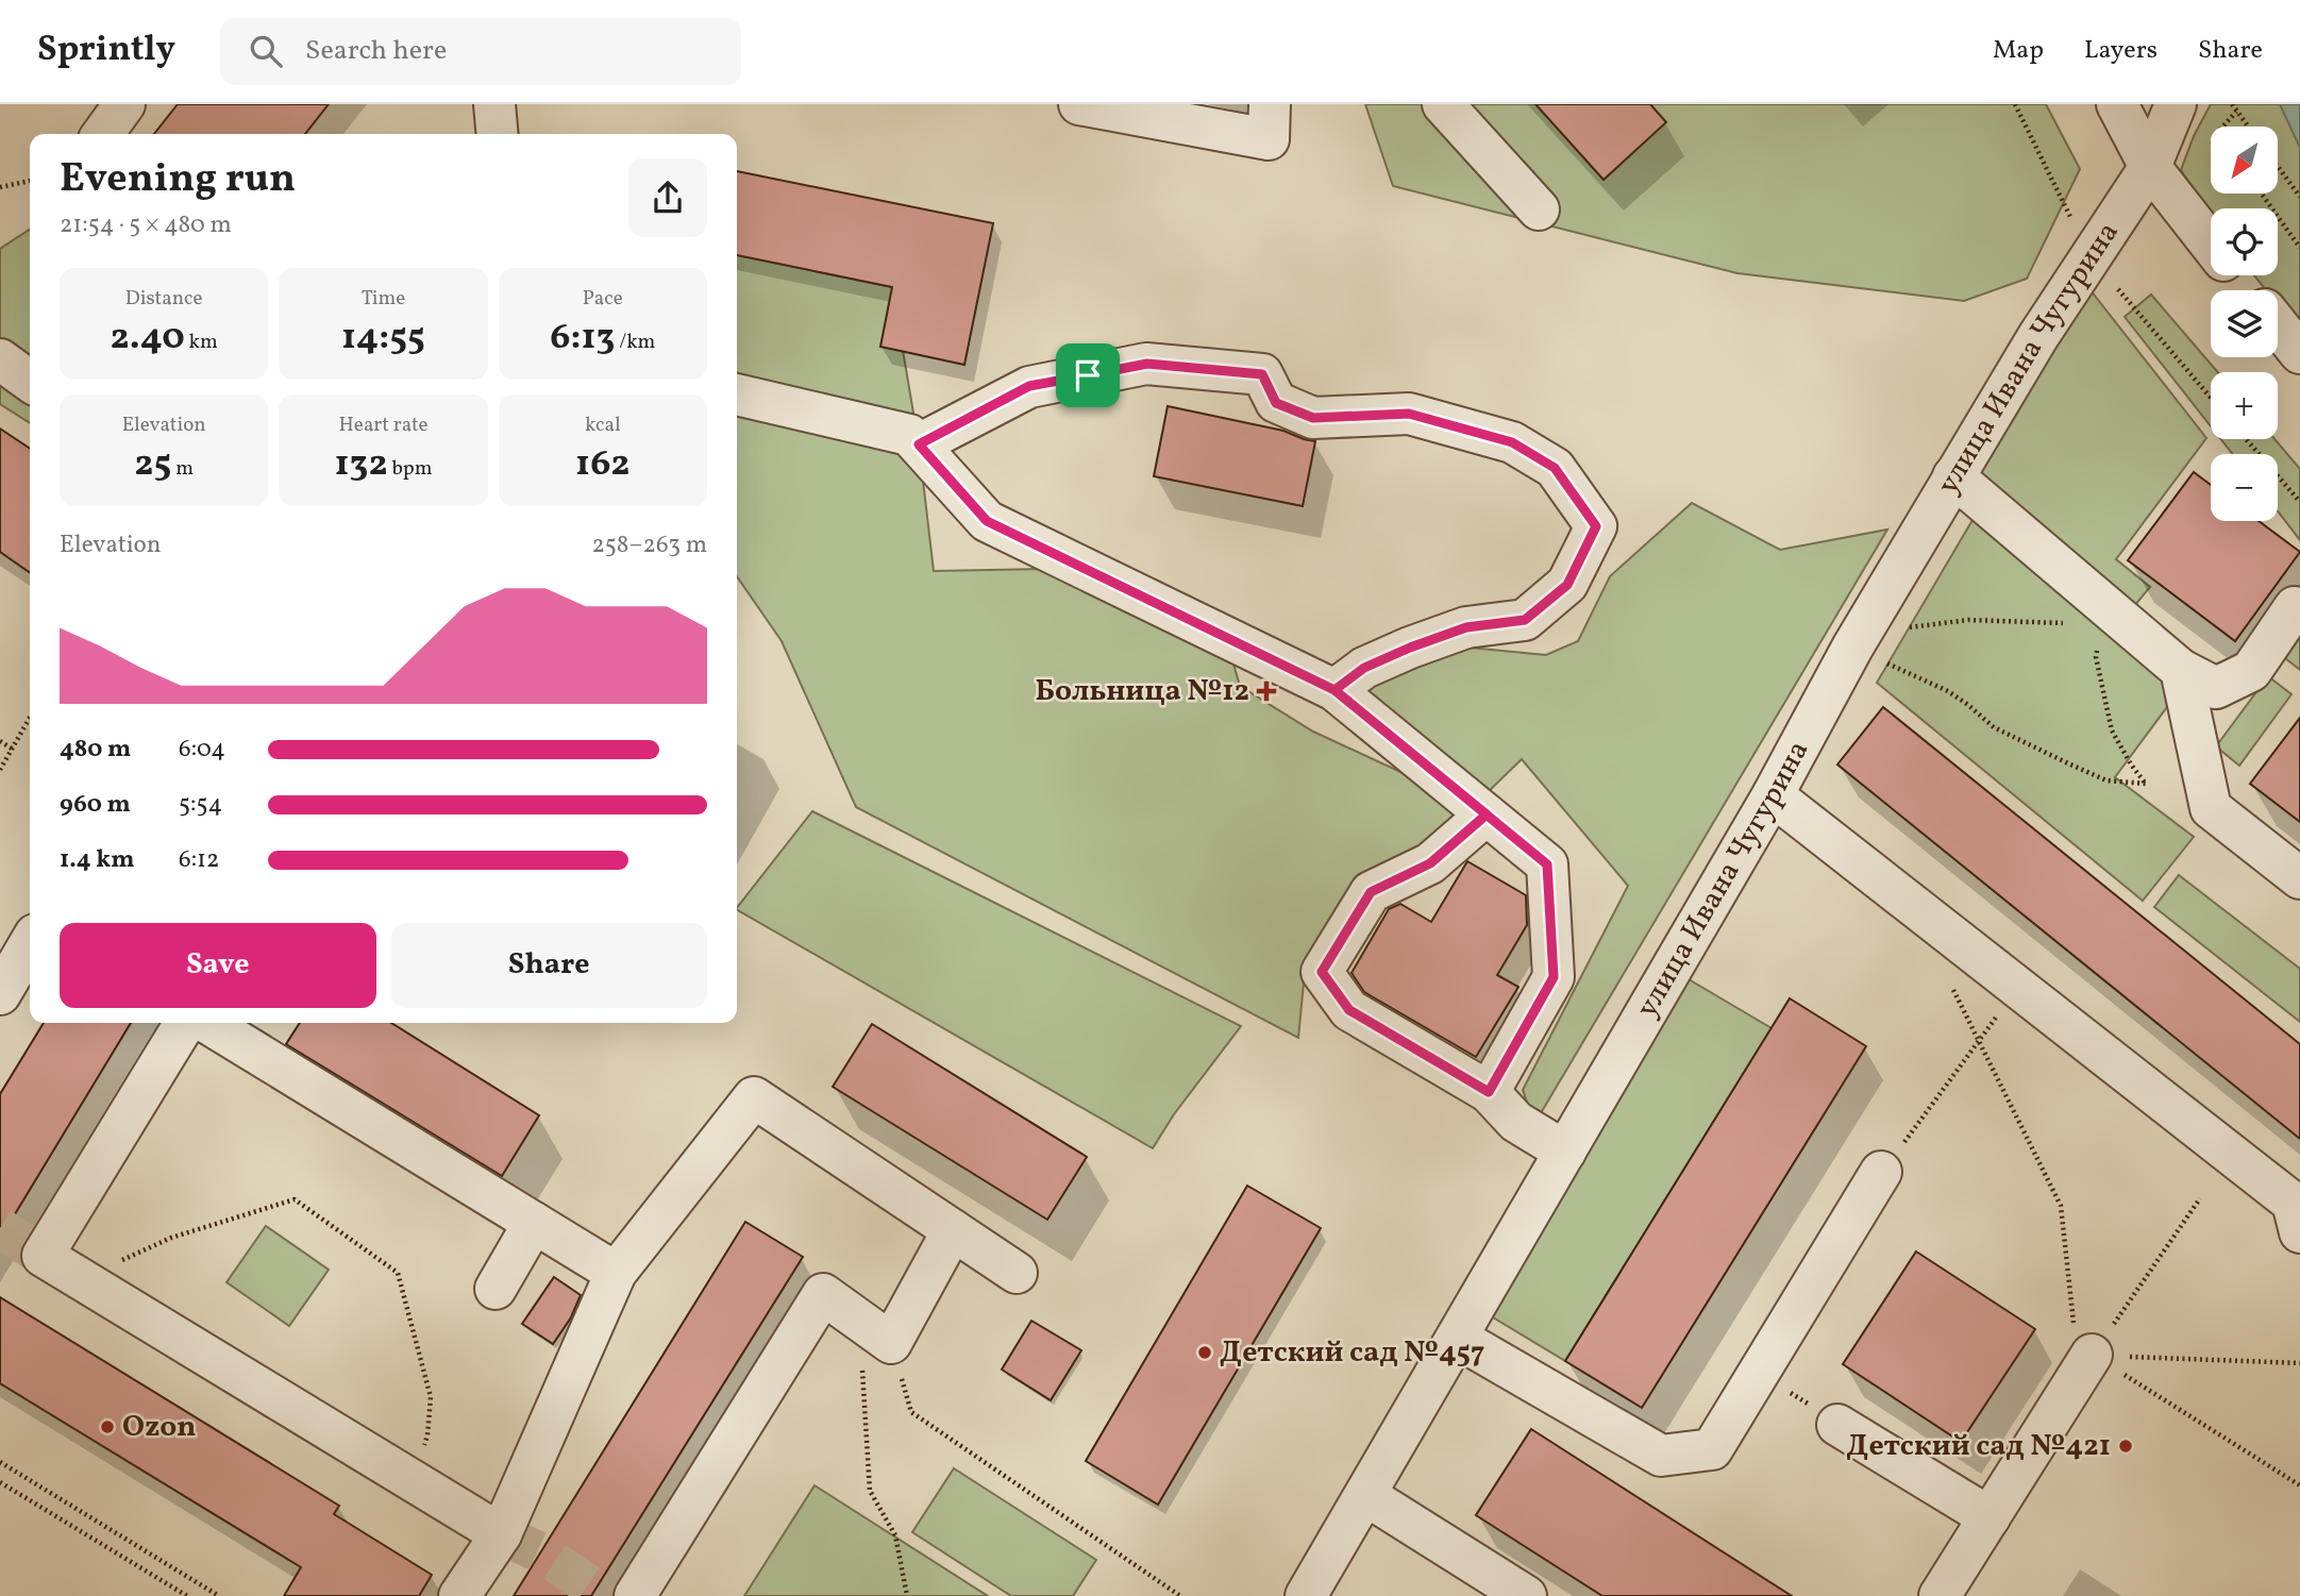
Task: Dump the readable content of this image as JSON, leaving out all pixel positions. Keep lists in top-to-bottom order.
{
  "streets": {
    "street": ["улица Ивана Чугурина"]
  },
  "places": {
    "health": ["Больница №12"],
    "other": ["Детский сад №457", "Ozon", "Детский сад №421"]
  },
  "north": "bottom left",
  "page": {
    "header": "Sprintly",
    "search": "Search here",
    "nav": ["Map", "Layers", "Share"],
    "map_buttons": ["+", "−"],
    "heading": ["Evening run", "21:54 · 5 × 480 m"],
    "stats": [
      ["Distance", "2.40 km"],
      ["Time", "14:55"],
      ["Pace", "6:13 /km"],
      ["Elevation", "25 m"],
      ["Heart rate", "132 bpm"],
      ["kcal", "162"]
    ],
    "chart": ["Elevation", "258–263 m"],
    "list": [
      {
        "name": "480 m",
        "note": "6:04"
      },
      {
        "name": "960 m",
        "note": "5:54"
      },
      {
        "name": "1.4 km",
        "note": "6:12"
      }
    ],
    "buttons": ["Save", "Share"]
  }
}
